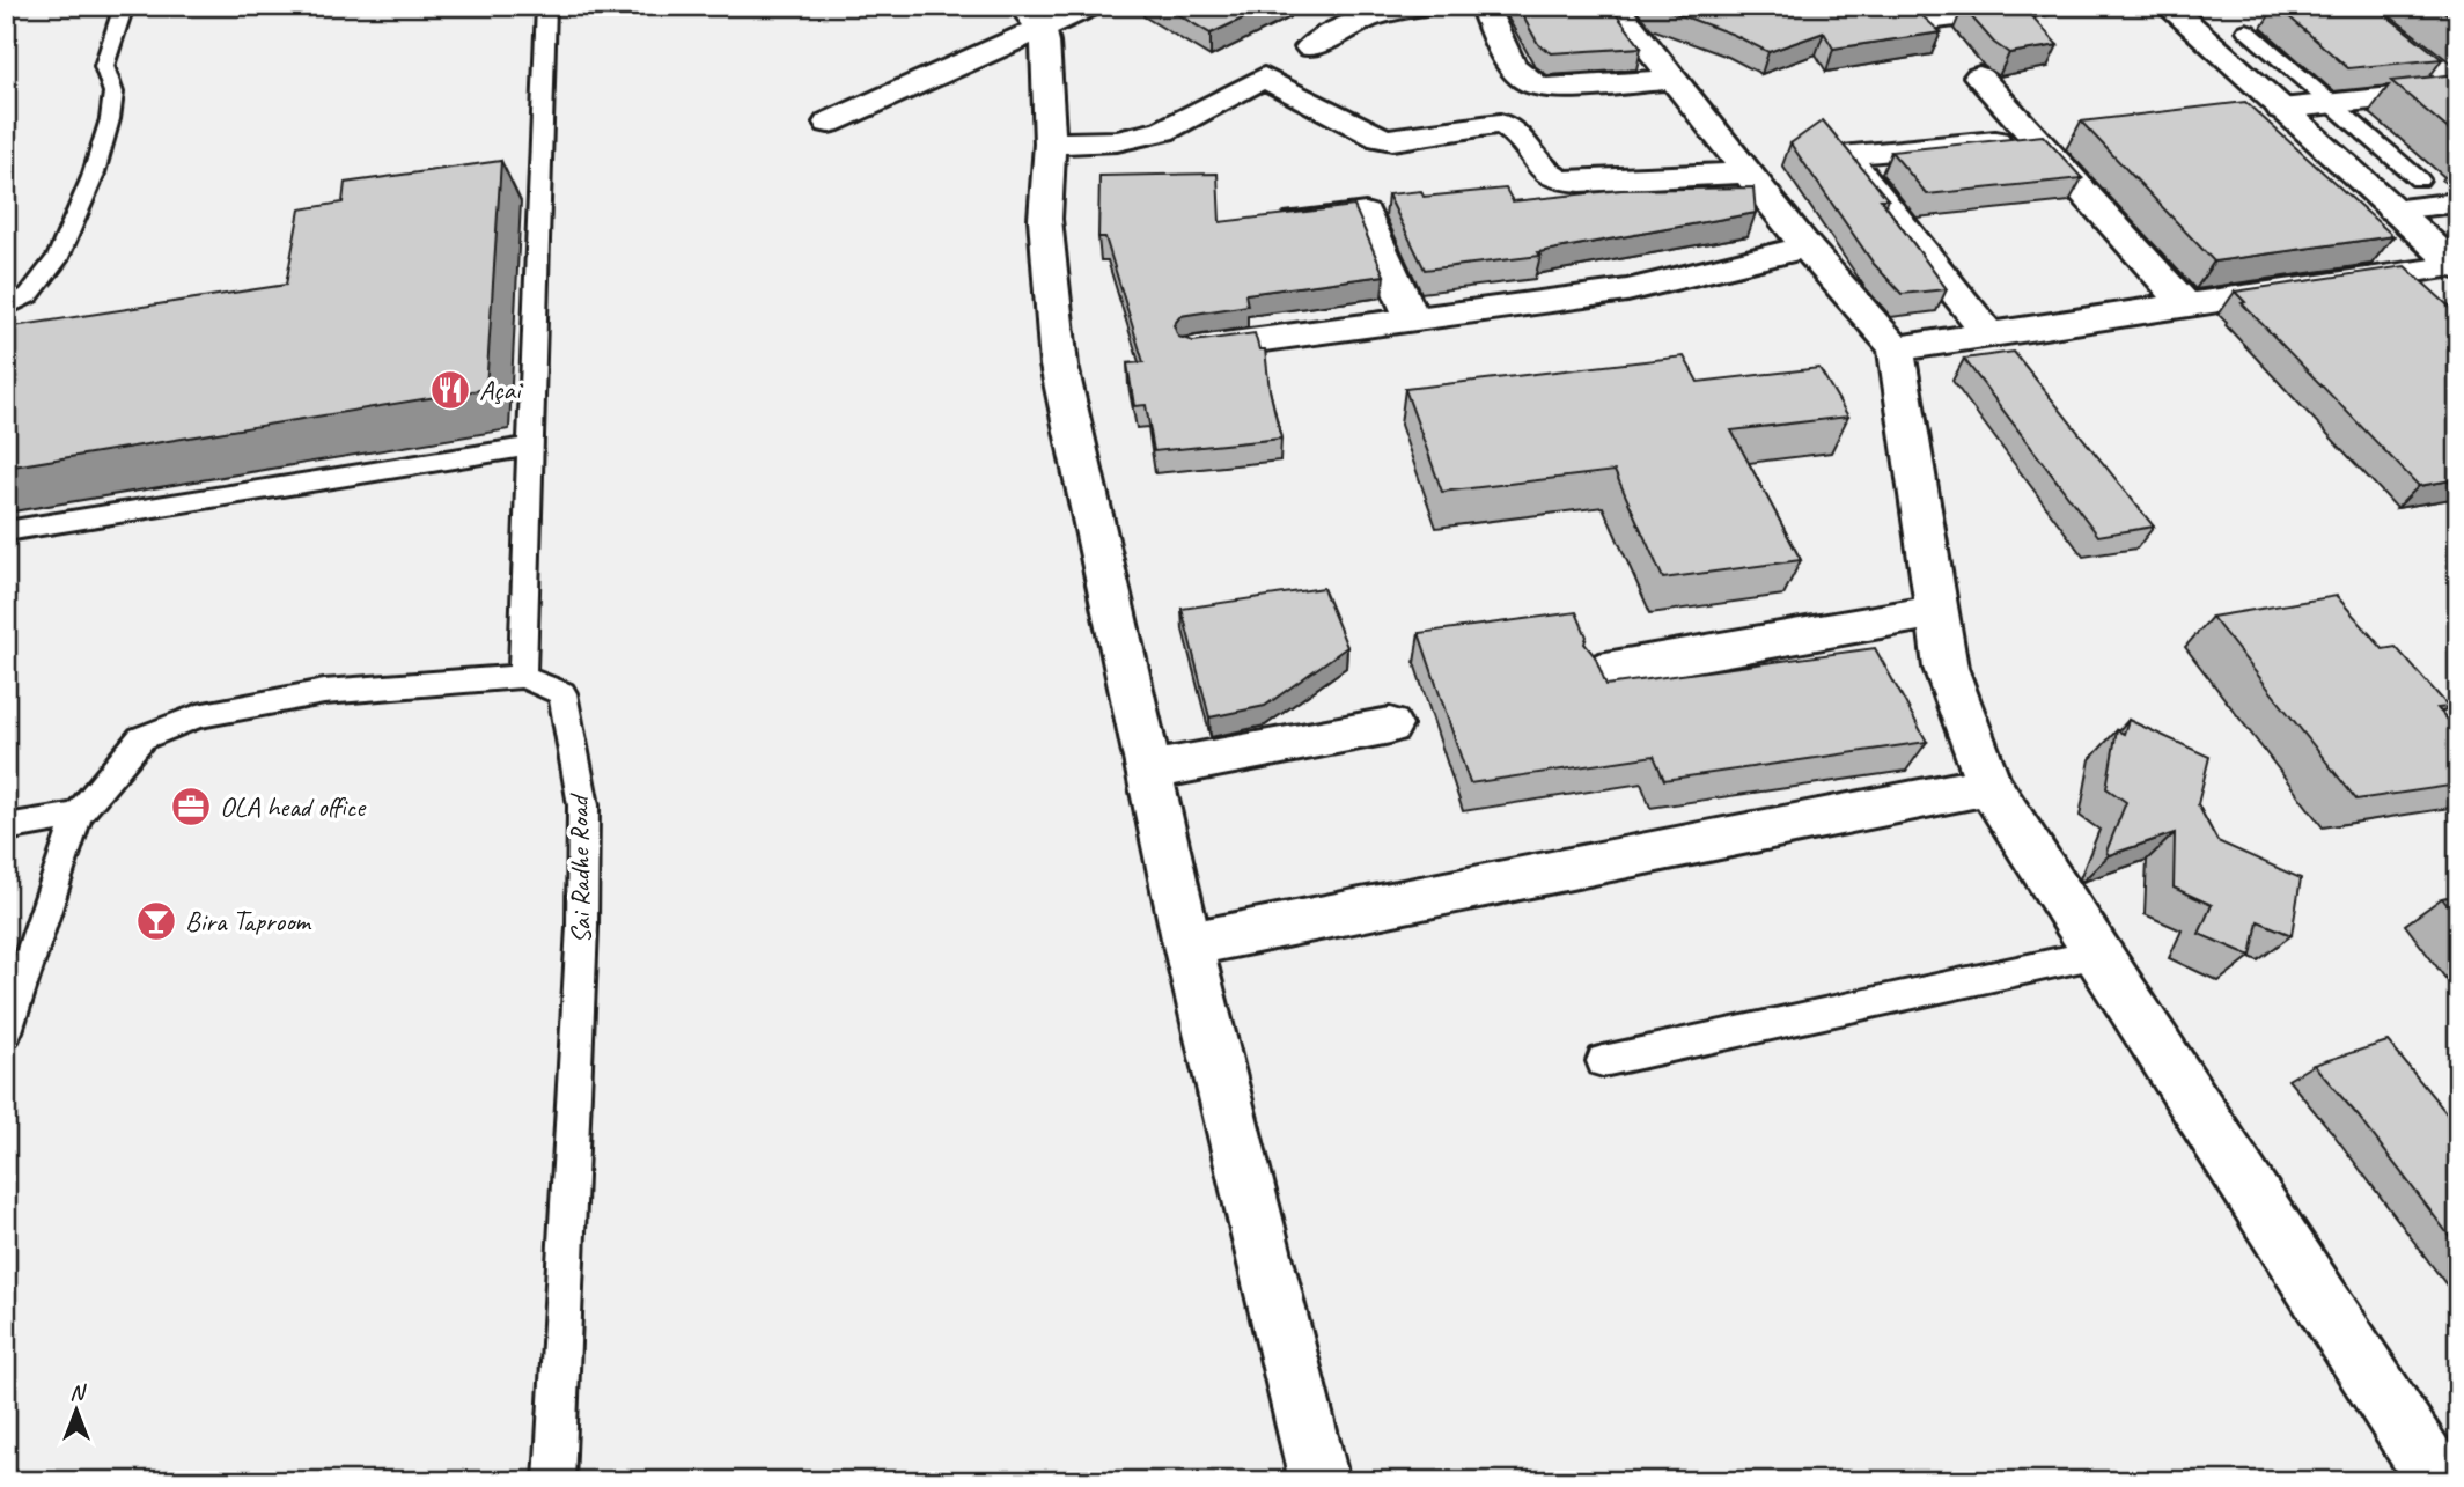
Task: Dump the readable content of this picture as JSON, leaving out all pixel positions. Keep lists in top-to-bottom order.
{
  "streets": {
    "lane": ["Sai Radhe Road"]
  },
  "places": {
    "restaurant": ["Açai"],
    "office": ["OLA head office"],
    "bar": ["Bira Taproom"]
  },
  "north": "top"
}
